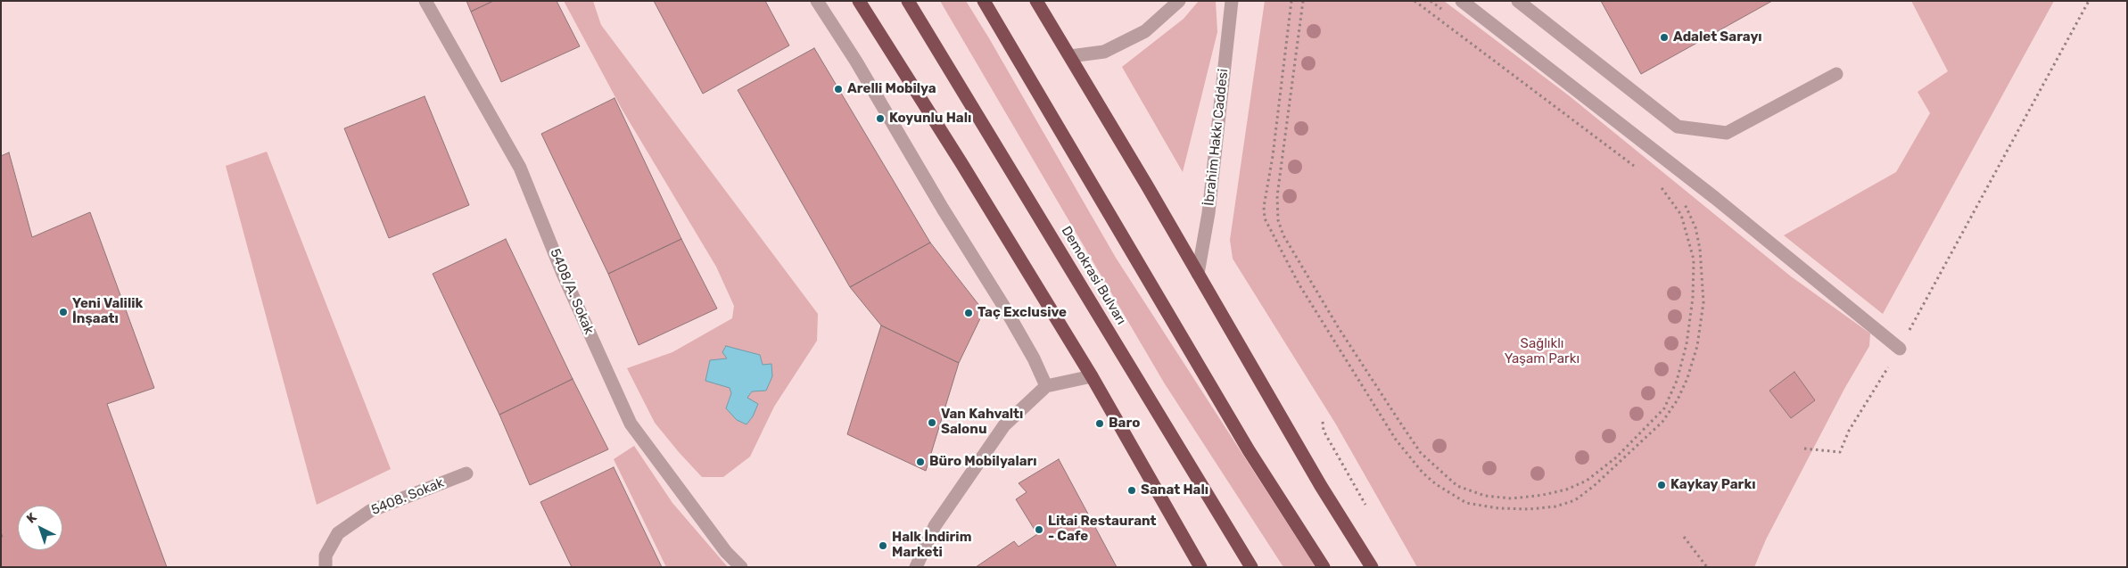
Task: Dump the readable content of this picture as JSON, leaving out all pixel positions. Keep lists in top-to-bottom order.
{
  "streets": {
    "highway": ["Demokrasi Bulvarı"],
    "street": ["İbrahim Hakkı Caddesi", "5408/A. Sokak", "5408. Sokak"]
  },
  "parks": ["Sağlıklı Yaşam Parkı"],
  "places": [
    "Adalet Sarayı",
    "Arelli Mobilya",
    "Koyunlu Halı",
    "Yeni Valilik İnşaatı",
    "Taç Exclusive",
    "Van Kahvaltı Salonu",
    "Baro",
    "Büro Mobilyaları",
    "Kaykay Parkı",
    "Sanat Halı",
    "Litai Restaurant - Cafe",
    "Halk İndirim Marketi"
  ],
  "north": "top left"
}
